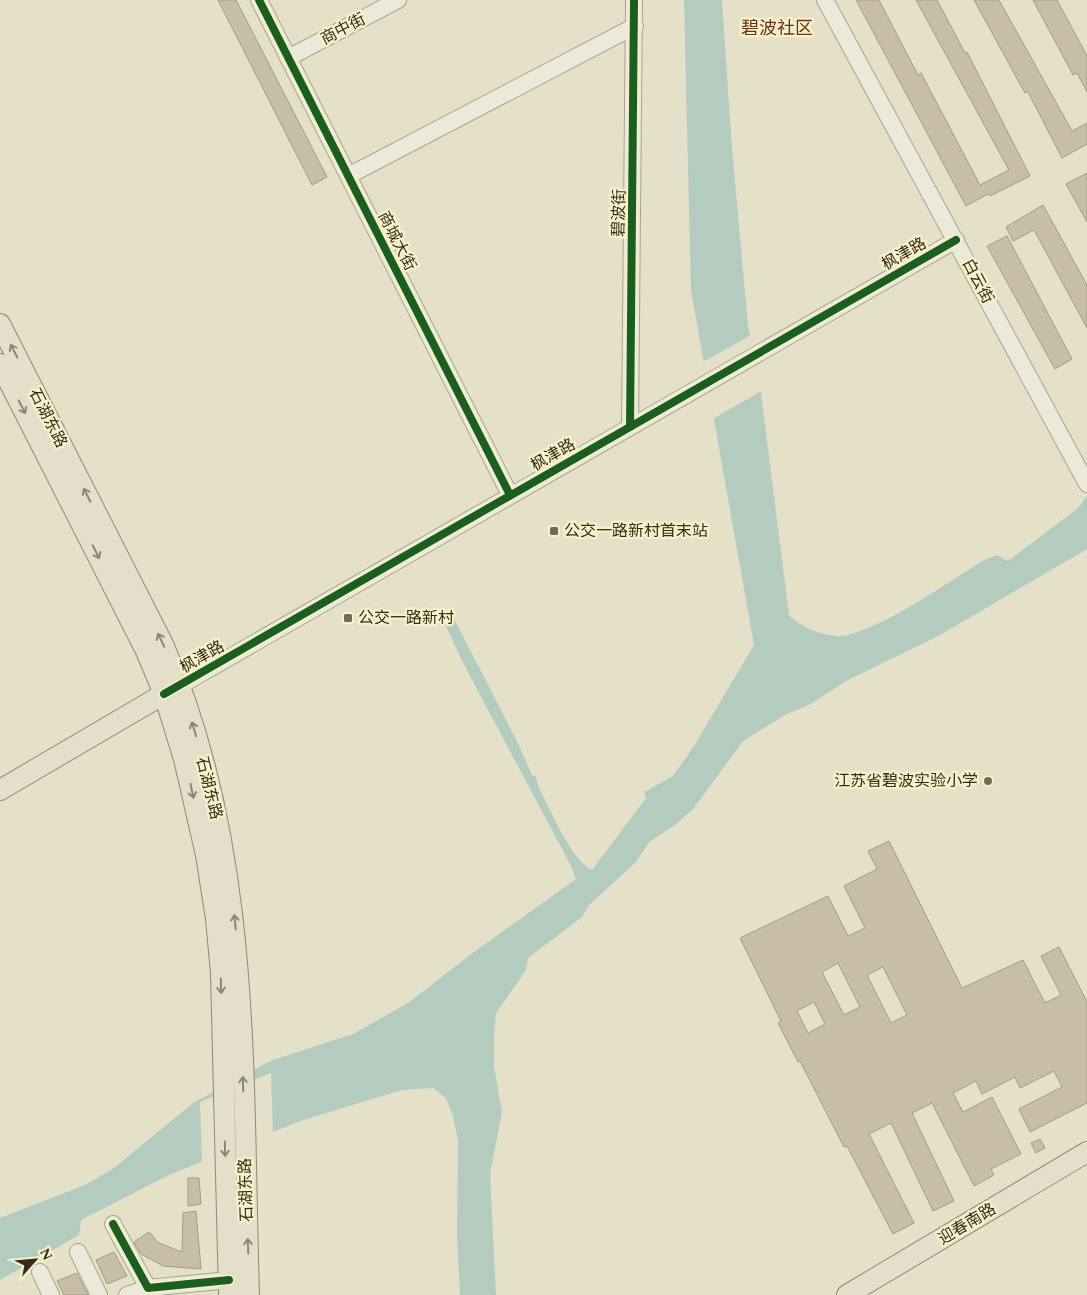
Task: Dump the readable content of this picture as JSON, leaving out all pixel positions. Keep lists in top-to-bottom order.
{
  "streets": {
    "main road": ["枫津路", "石湖东路", "迎春南路"],
    "street": [
      "商中街",
      "碧波街",
      "商城大街",
      "白云街"
    ]
  },
  "crossings": [
    ["商中街", "商城大街"],
    ["碧波街", "枫津路"],
    ["商城大街", "枫津路"],
    ["枫津路", "白云街"],
    ["枫津路", "石湖东路"]
  ],
  "districts": ["碧波社区"],
  "places": {
    "transit": ["公交一路新村首末站", "公交一路新村"],
    "other": ["江苏省碧波实验小学"]
  },
  "north": "top right"
}
